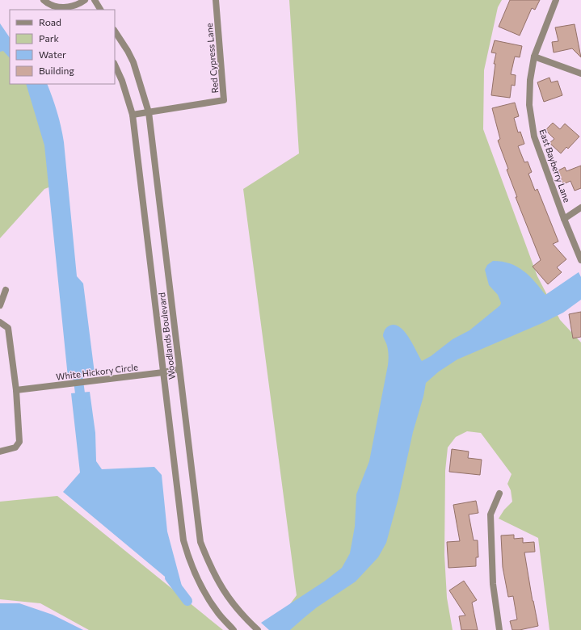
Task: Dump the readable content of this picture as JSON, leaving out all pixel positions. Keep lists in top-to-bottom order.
{
  "streets": {
    "street": [
      "Red Cypress Lane",
      "East Bayberry Lane",
      "Woodlands Boulevard",
      "White Hickory Circle"
    ]
  },
  "crossings": [
    ["Red Cypress Lane", "Woodlands Boulevard"],
    ["Woodlands Boulevard", "White Hickory Circle"]
  ],
  "legend": [
    "Road",
    "Park",
    "Water",
    "Building"
  ]
}
